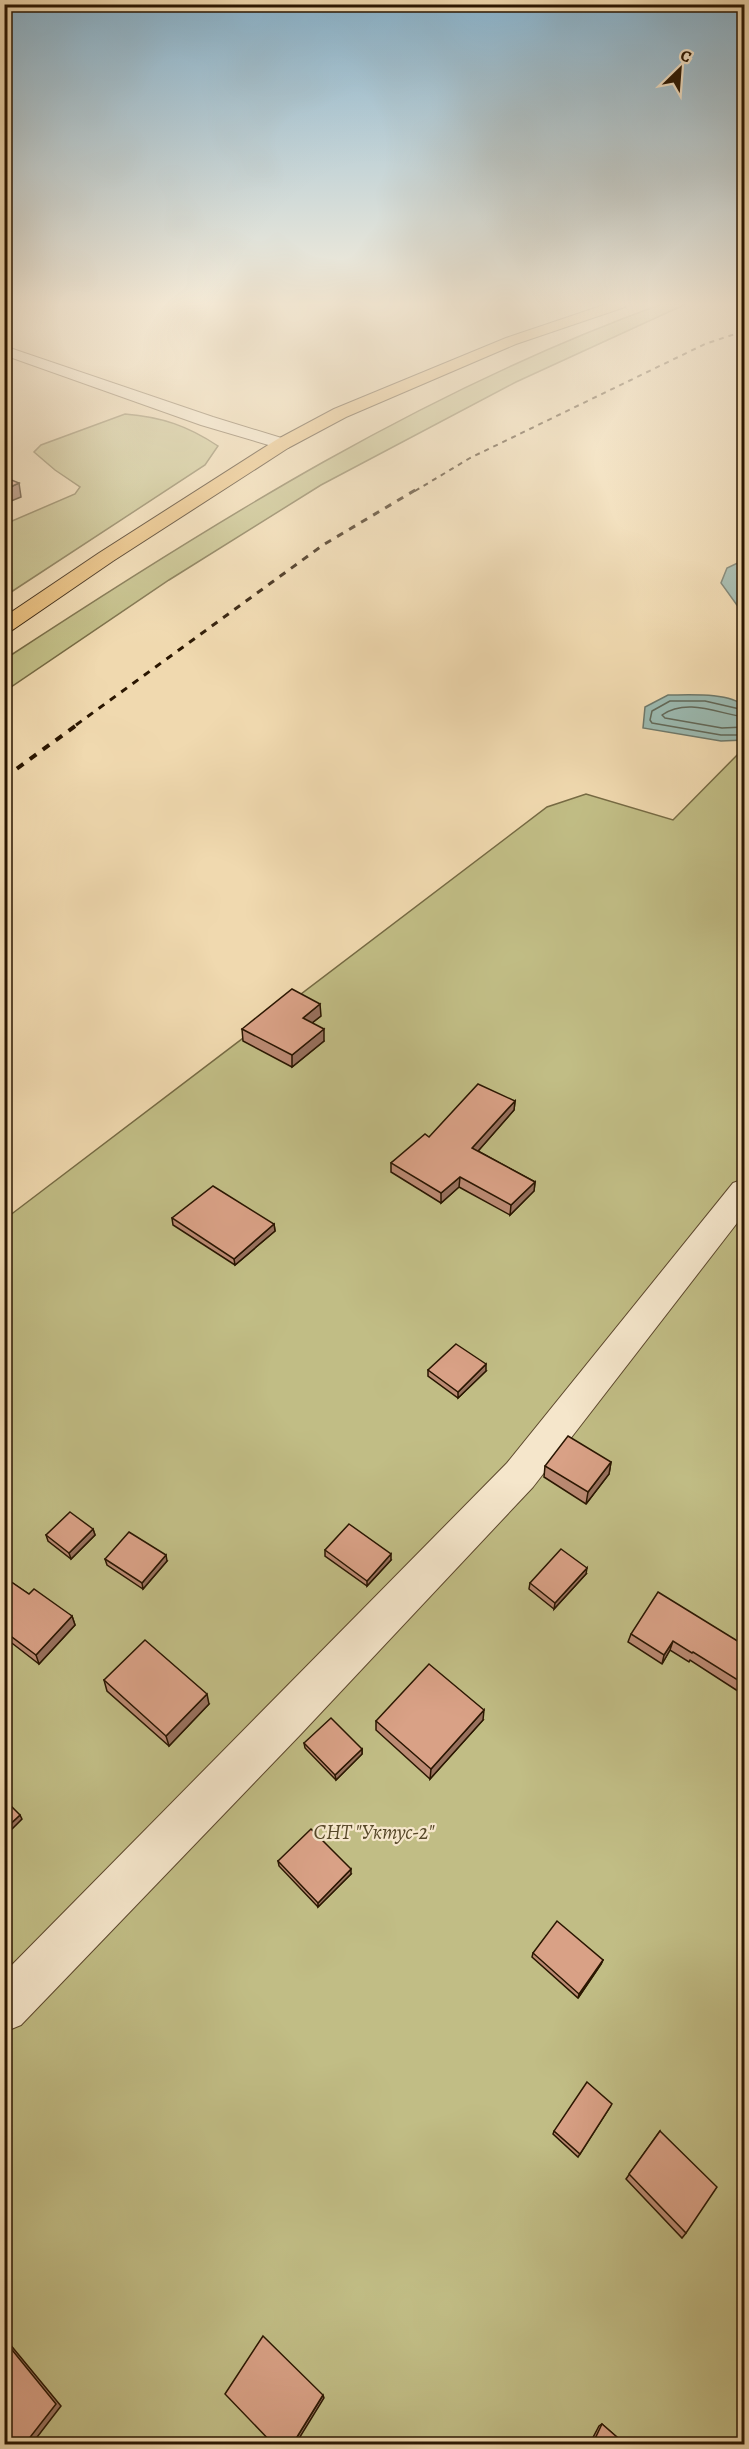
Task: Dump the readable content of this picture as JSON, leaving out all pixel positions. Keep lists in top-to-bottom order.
{
  "parks": ["СНТ \"Уктус-2\""],
  "north": "top right"
}
